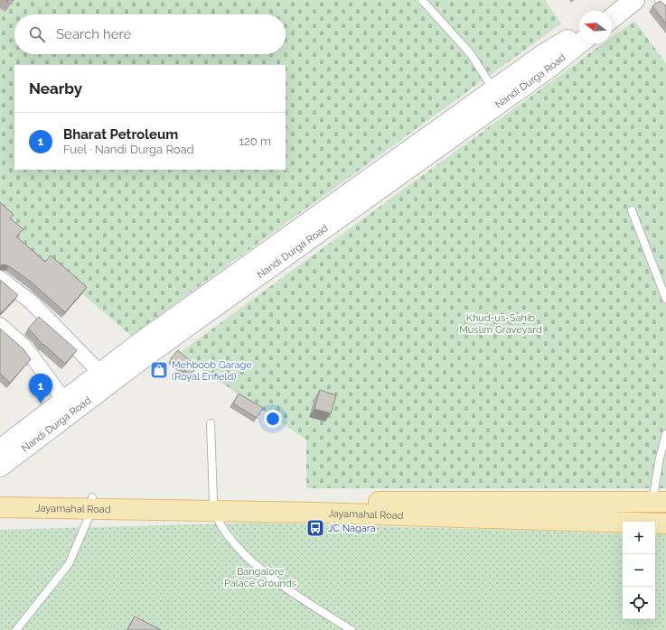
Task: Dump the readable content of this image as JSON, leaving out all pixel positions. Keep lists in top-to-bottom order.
{
  "streets": {
    "main road": ["Nandi Durga Road", "Jayamahal Road"]
  },
  "parks": ["Khud-us-Sahib Muslim Graveyard", "Bangalore Palace Grounds"],
  "places": {
    "shop": ["Mehboob Garage (Royal Enfield)"],
    "bus stop": ["JC Nagara"]
  },
  "north": "left",
  "page": {
    "search": "Search here",
    "heading": "Nearby",
    "list": [
      {
        "mark": "1",
        "name": "Bharat Petroleum",
        "note": "Fuel · Nandi Durga Road",
        "value": "120 m"
      }
    ],
    "pins": "1",
    "map_buttons": ["+", "−"]
  }
}
